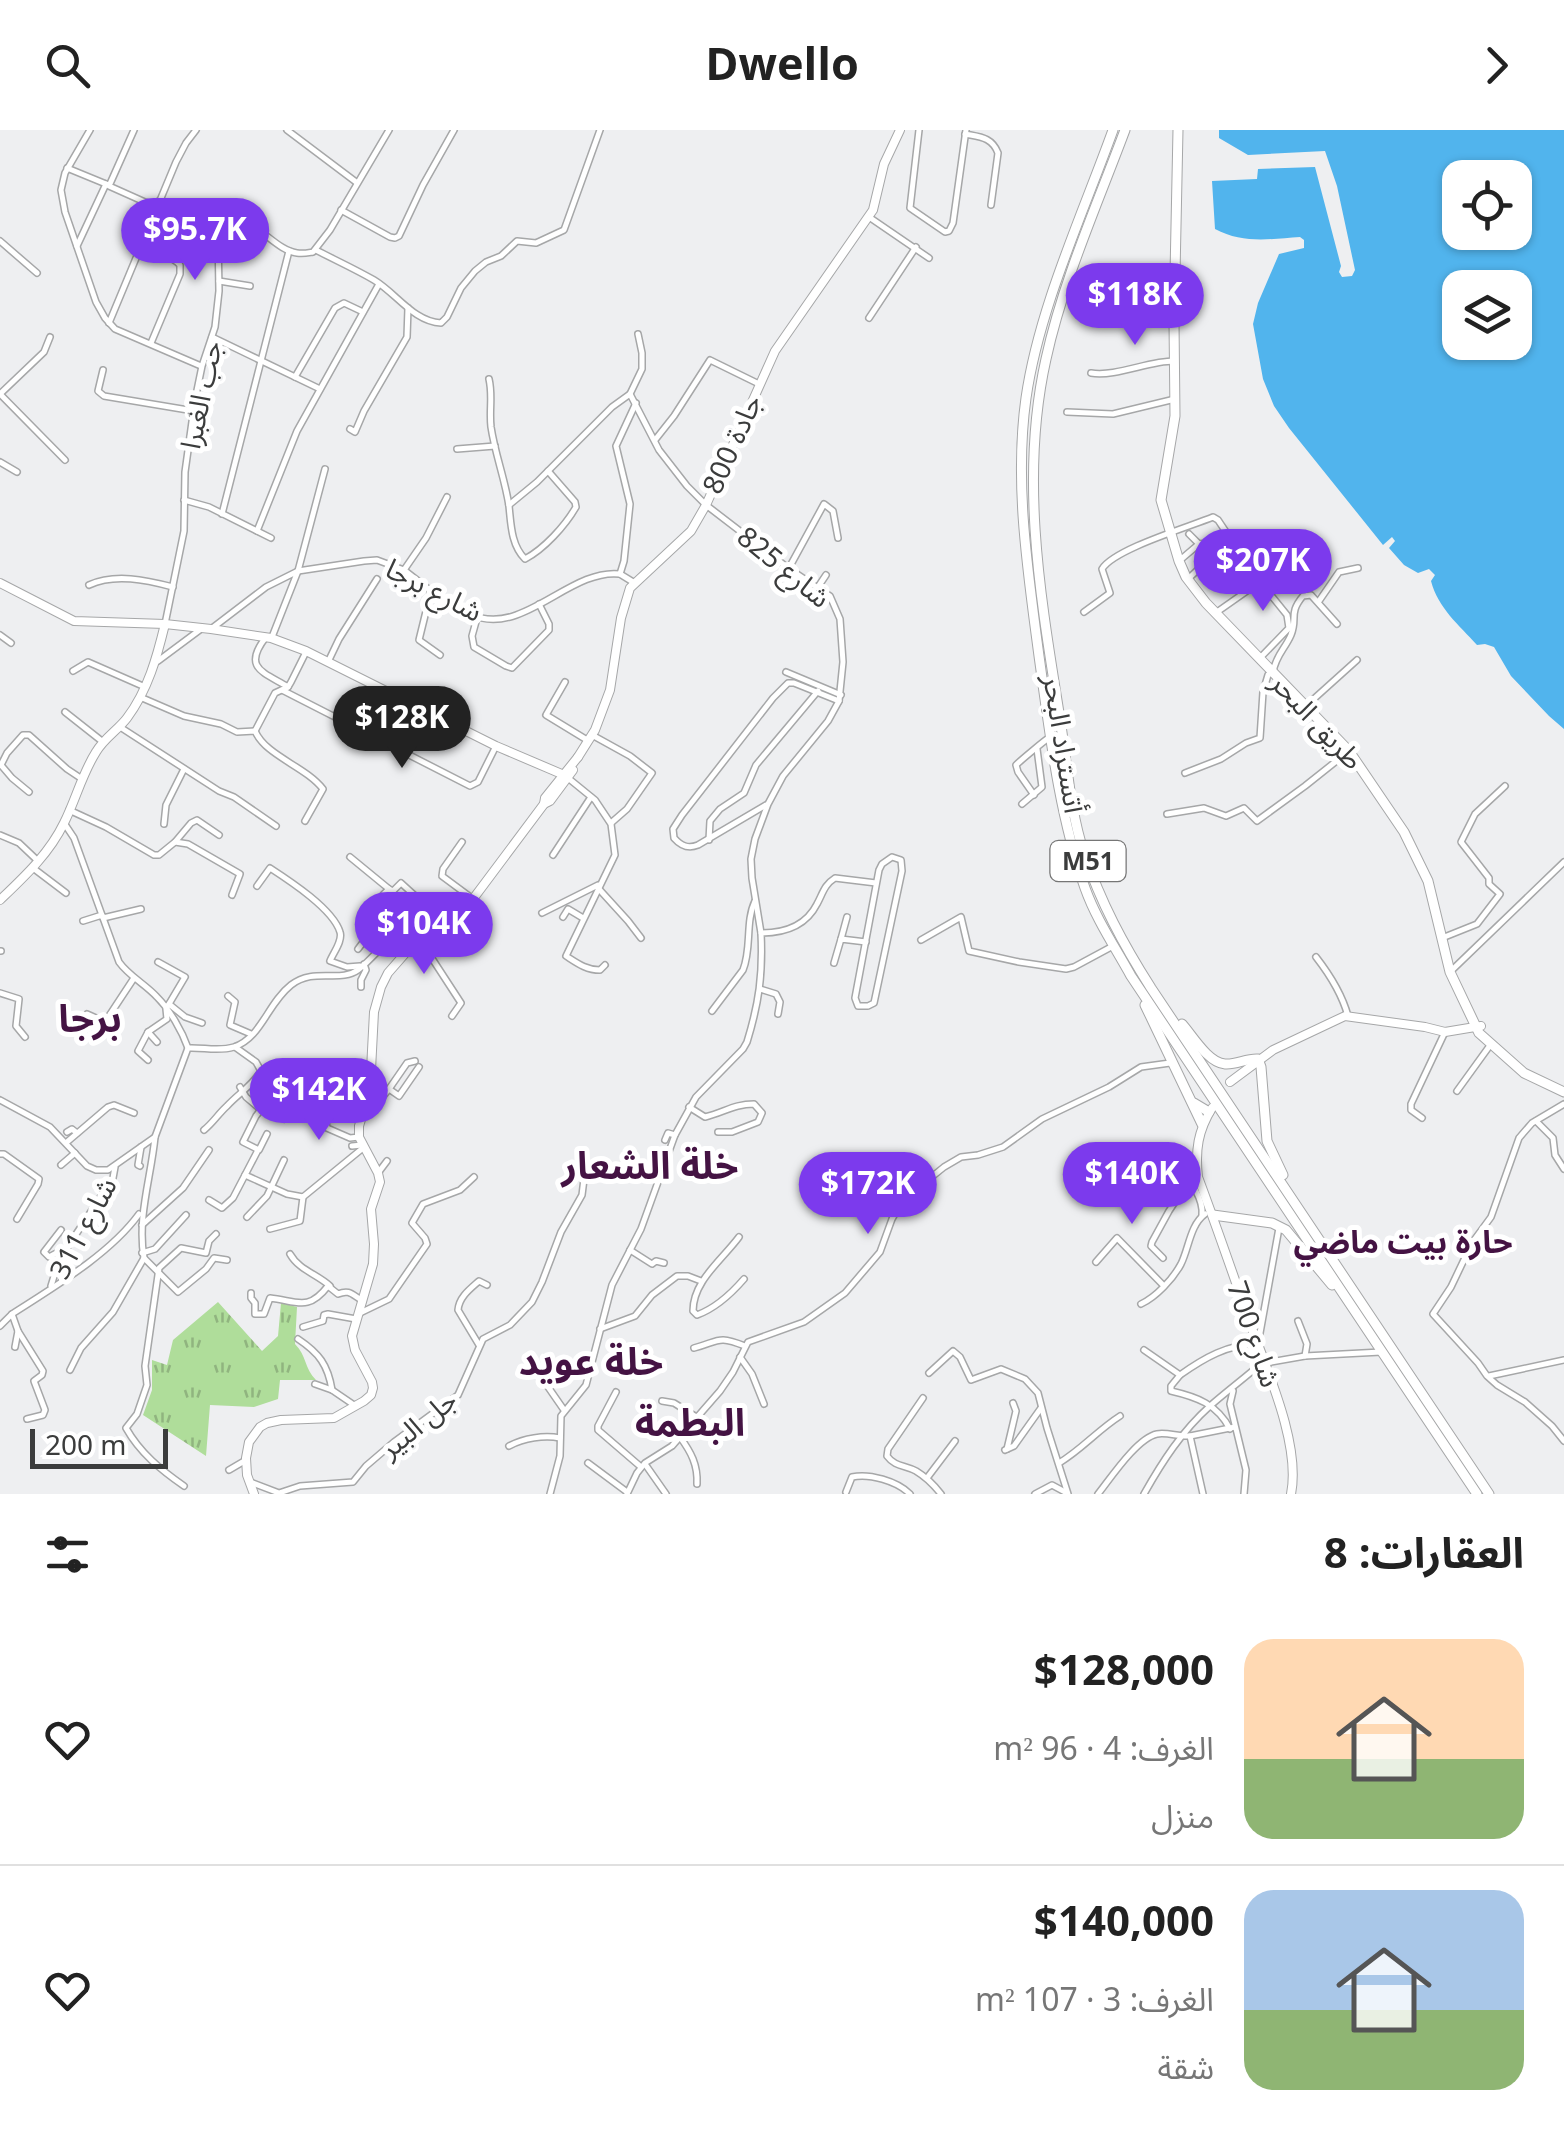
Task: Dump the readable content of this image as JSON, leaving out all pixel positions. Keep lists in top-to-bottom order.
{
  "streets": {
    "highway": ["طريق البحر", "أتستراد البحر", "M51"],
    "main road": ["جادة 800", "شارع 700"],
    "street": [
      "جب الغبرا",
      "شارع 825",
      "شارع برجا",
      "شارع 311",
      "جل البير"
    ]
  },
  "crossings": [
    ["جادة 800", "شارع 825"]
  ],
  "districts": [
    "برجا",
    "خلة الشعار",
    "حارة بيت ماضي",
    "خلة عويد",
    "البطمة"
  ],
  "scale_bar": "200 m",
  "page": {
    "header": "Dwello",
    "price": [
      "$95.7K",
      "$118K",
      "$207K",
      "$128K",
      "$104K",
      "$142K",
      "$140K",
      "$172K"
    ],
    "scale": "200 m",
    "heading": "العقارات: 8",
    "list": [
      {
        "name": "$128,000",
        "note": "الغرف: 4 · 96 m² · منزل"
      },
      {
        "name": "$140,000",
        "note": "الغرف: 3 · 107 m² · شقة"
      }
    ]
  }
}
